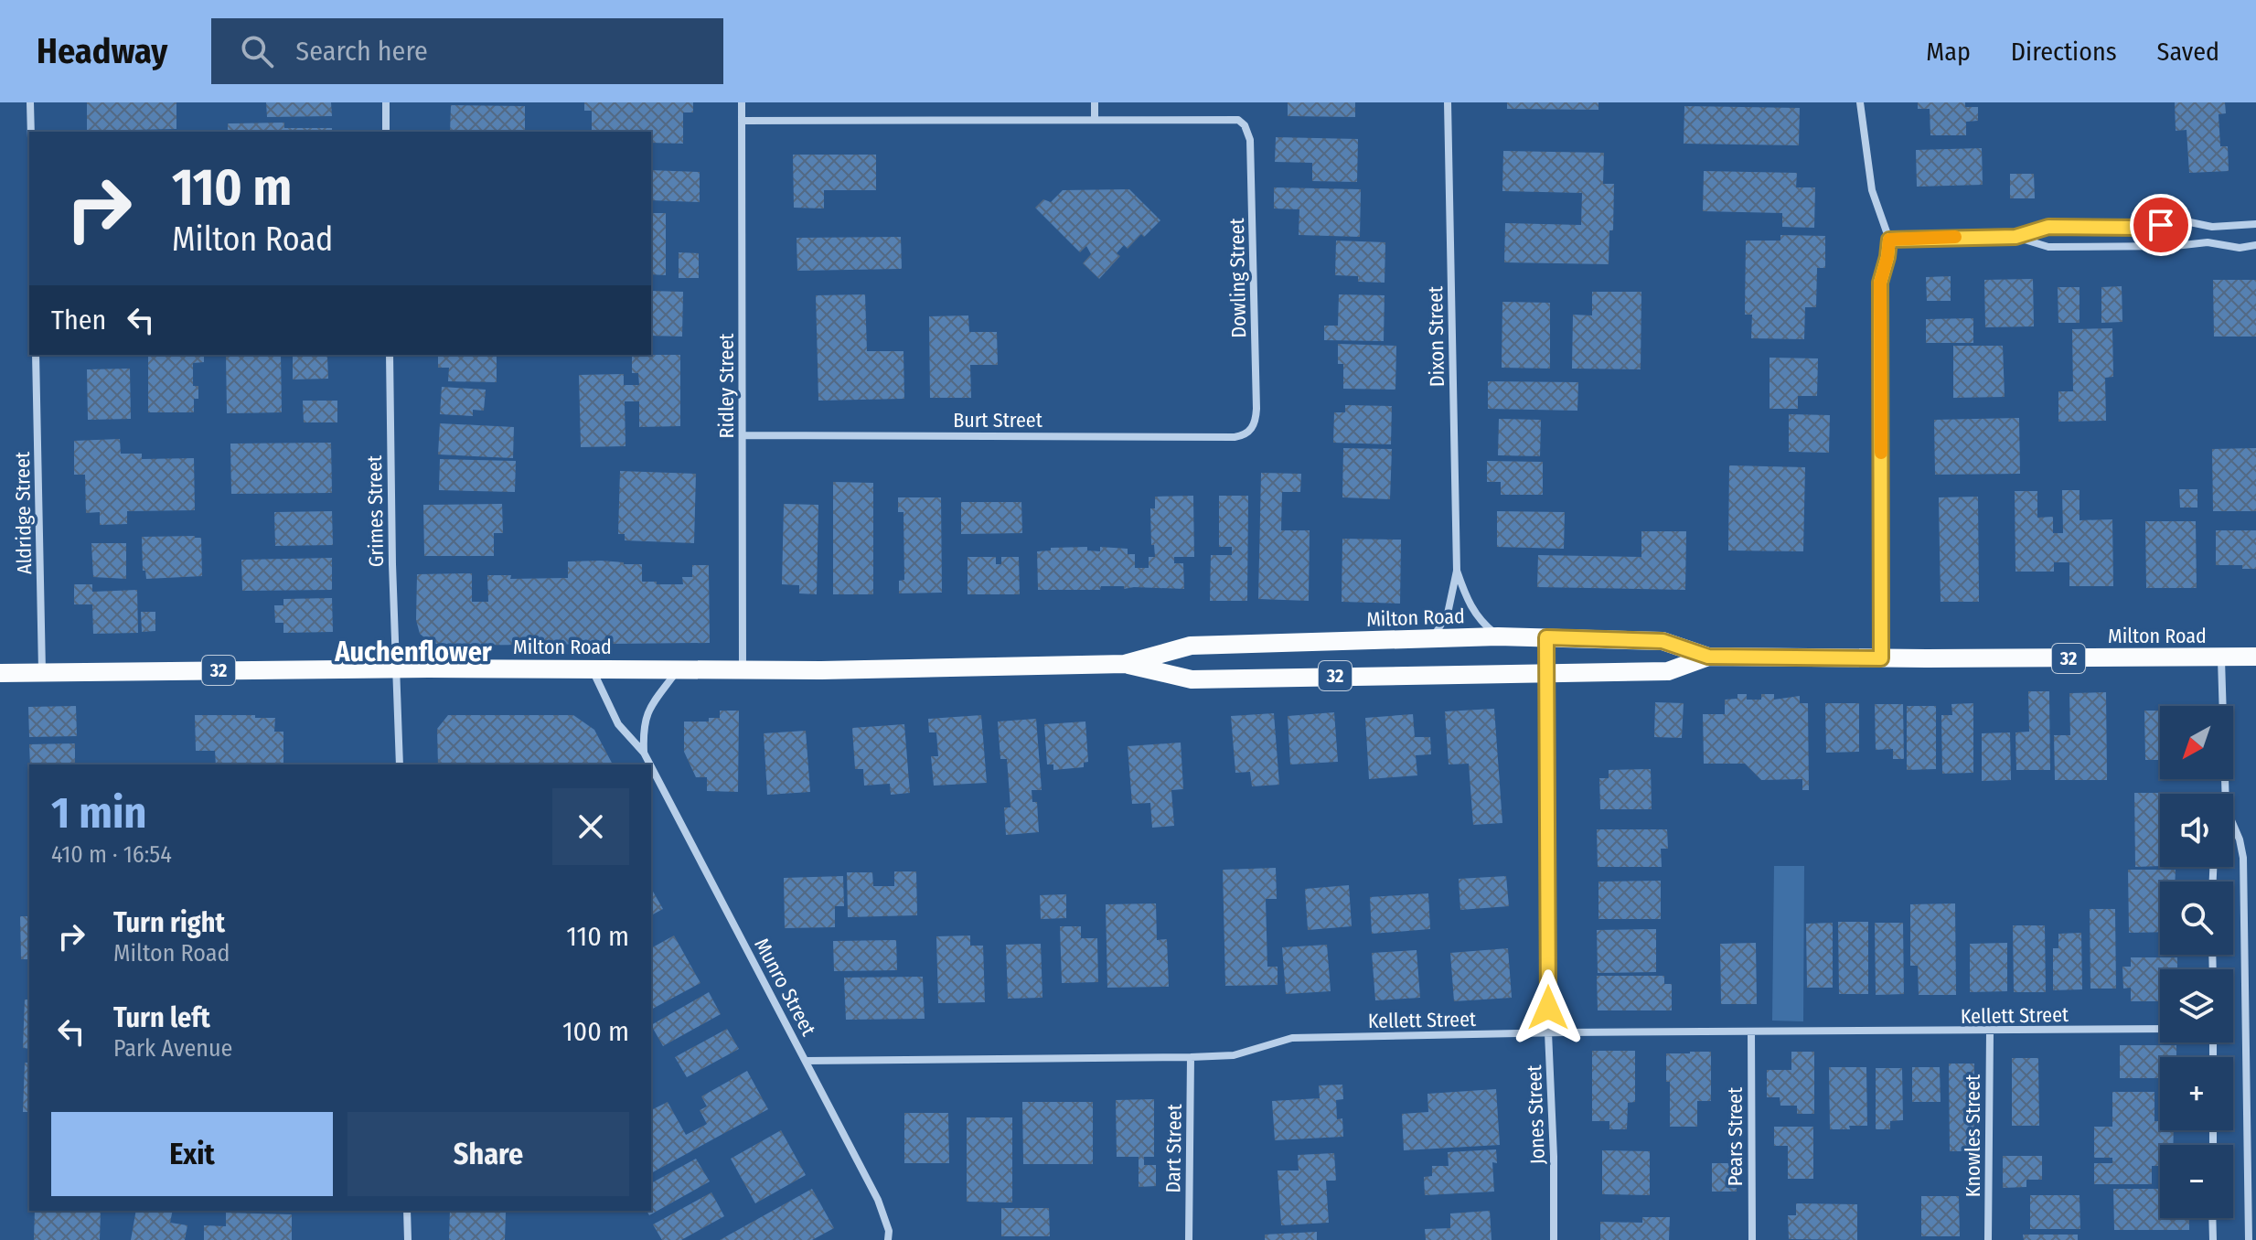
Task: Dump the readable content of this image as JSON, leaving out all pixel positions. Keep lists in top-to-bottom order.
{
  "streets": {
    "main road": ["Milton Road", "32"],
    "street": [
      "Dowling Street",
      "Dixon Street",
      "Ridley Street",
      "Burt Street",
      "Grimes Street",
      "Aldridge Street",
      "Munro Street",
      "Kellett Street",
      "Jones Street",
      "Knowles Street",
      "Pears Street",
      "Dart Street"
    ]
  },
  "crossings": [
    ["Dowling Street", "Burt Street"],
    ["Dixon Street", "Milton Road"],
    ["Ridley Street", "Burt Street"],
    ["Ridley Street", "Milton Road"],
    ["Grimes Street", "Milton Road"],
    ["Aldridge Street", "Milton Road"],
    ["Milton Road", "Munro Street"],
    ["Milton Road", "Jones Street"],
    ["Munro Street", "Kellett Street"],
    ["Kellett Street", "Jones Street"],
    ["Kellett Street", "Knowles Street"],
    ["Kellett Street", "Pears Street"],
    ["Kellett Street", "Dart Street"]
  ],
  "districts": ["Auchenflower"],
  "north": "bottom left",
  "page": {
    "header": "Headway",
    "search": "Search here",
    "nav": ["Map", "Directions", "Saved"],
    "turn": ["110 m", "Milton Road"],
    "then": "Then",
    "map_buttons": ["+", "−"],
    "heading": ["1 min", "410 m · 16:54"],
    "list": [
      {
        "name": "Turn right",
        "note": "Milton Road",
        "value": "110 m"
      },
      {
        "name": "Turn left",
        "note": "Park Avenue",
        "value": "100 m"
      }
    ],
    "buttons": ["Exit", "Share"]
  }
}
